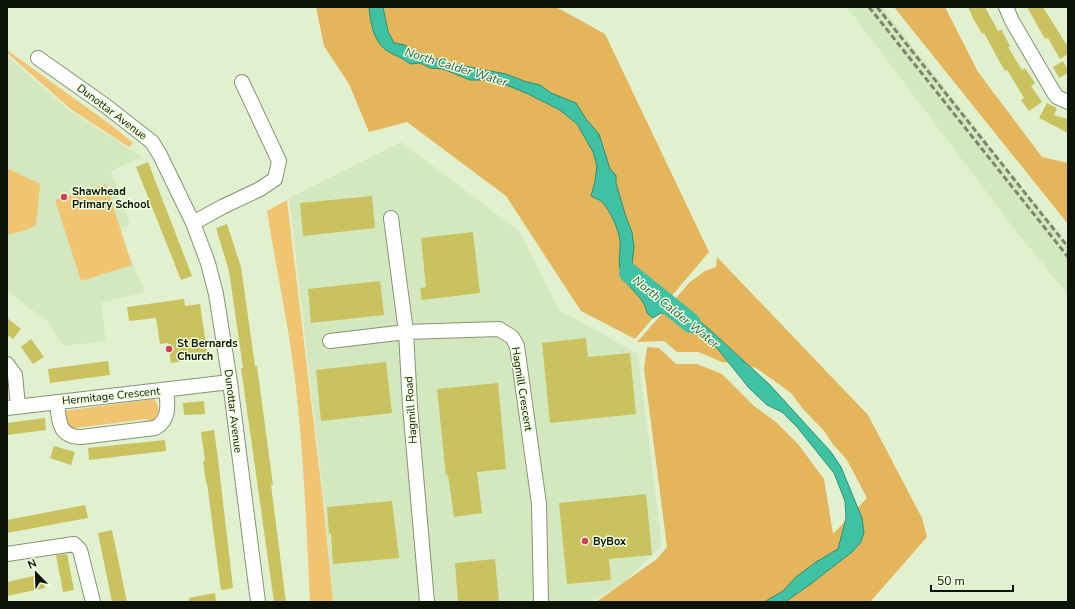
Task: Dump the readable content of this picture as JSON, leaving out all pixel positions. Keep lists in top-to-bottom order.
{
  "streets": {
    "street": [
      "Dunottar Avenue",
      "Hagmill Crescent",
      "Hermitage Crescent",
      "Hagmill Road"
    ]
  },
  "crossings": [
    ["Dunottar Avenue", "Hermitage Crescent"],
    ["Hagmill Crescent", "Hagmill Road"]
  ],
  "water": ["North Calder Water"],
  "places": ["Shawhead Primary School", "St Bernards Church", "ByBox"],
  "scale_bar": "50 m",
  "north": "top left"
}
